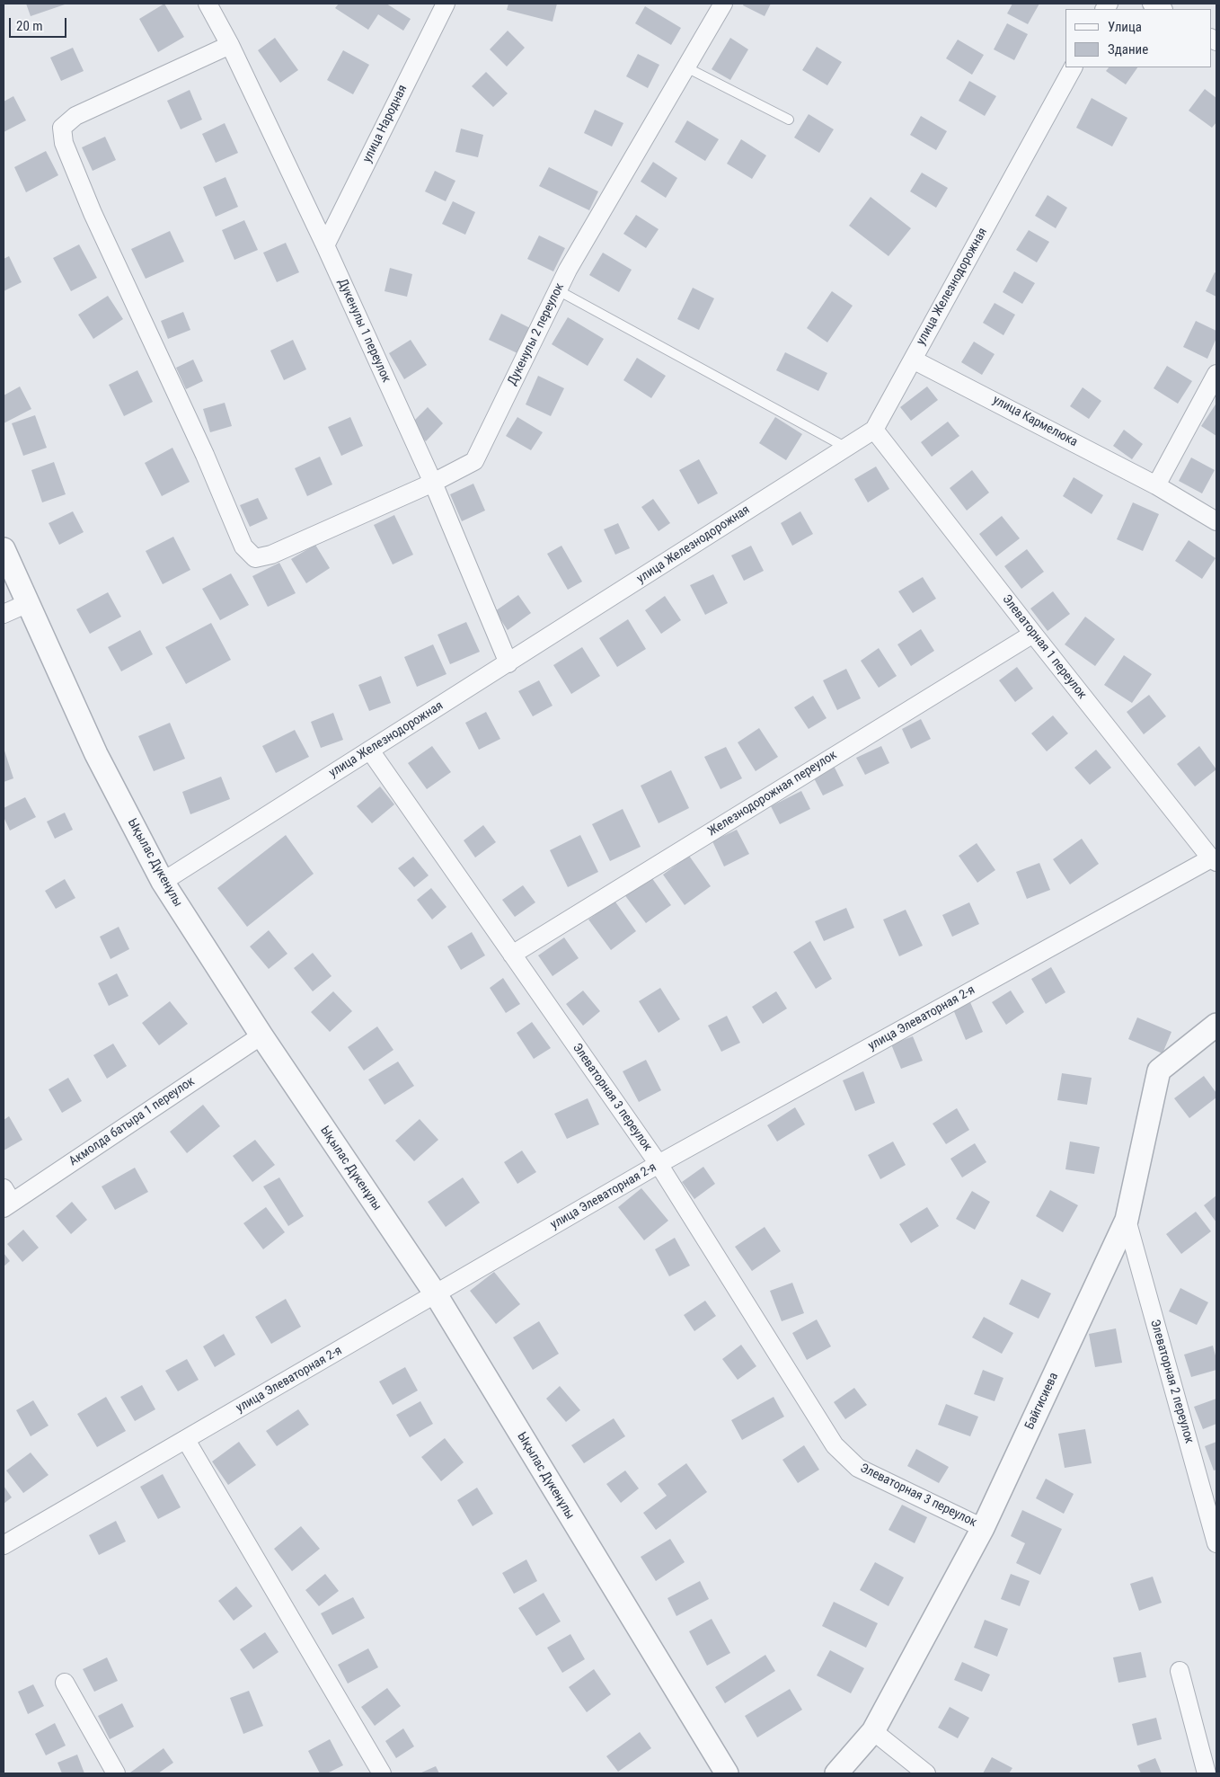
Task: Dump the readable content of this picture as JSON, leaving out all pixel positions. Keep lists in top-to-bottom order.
{
  "streets": {
    "street": [
      "улица Народная",
      "улица Железнодорожная",
      "Дукенулы 1 переулок",
      "Дукенулы 2 переулок",
      "улица Кармелюка",
      "Элеваторная 1 переулок",
      "Железнодорожная переулок",
      "Ықылас Дүкенұлы",
      "улица Элеваторная 2-я",
      "Элеваторная 3 переулок",
      "Акмолда батыра 1 переулок",
      "Элеваторная 2 переулок",
      "Байгисиева"
    ]
  },
  "crossings": [
    ["улица Народная", "Дукенулы 1 переулок"],
    ["улица Железнодорожная", "Дукенулы 1 переулок"],
    ["улица Железнодорожная", "улица Кармелюка"],
    ["улица Железнодорожная", "Элеваторная 1 переулок"],
    ["улица Железнодорожная", "Ықылас Дүкенұлы"],
    ["улица Железнодорожная", "Элеваторная 3 переулок"],
    ["Дукенулы 1 переулок", "Дукенулы 2 переулок"],
    ["Элеваторная 1 переулок", "Железнодорожная переулок"],
    ["Элеваторная 1 переулок", "улица Элеваторная 2-я"],
    ["Железнодорожная переулок", "Элеваторная 3 переулок"],
    ["Ықылас Дүкенұлы", "улица Элеваторная 2-я"],
    ["Ықылас Дүкенұлы", "Акмолда батыра 1 переулок"],
    ["улица Элеваторная 2-я", "Элеваторная 3 переулок"],
    ["Элеваторная 3 переулок", "Байгисиева"],
    ["Элеваторная 2 переулок", "Байгисиева"]
  ],
  "legend": ["Улица", "Здание"],
  "scale_bar": "20 m"
}
